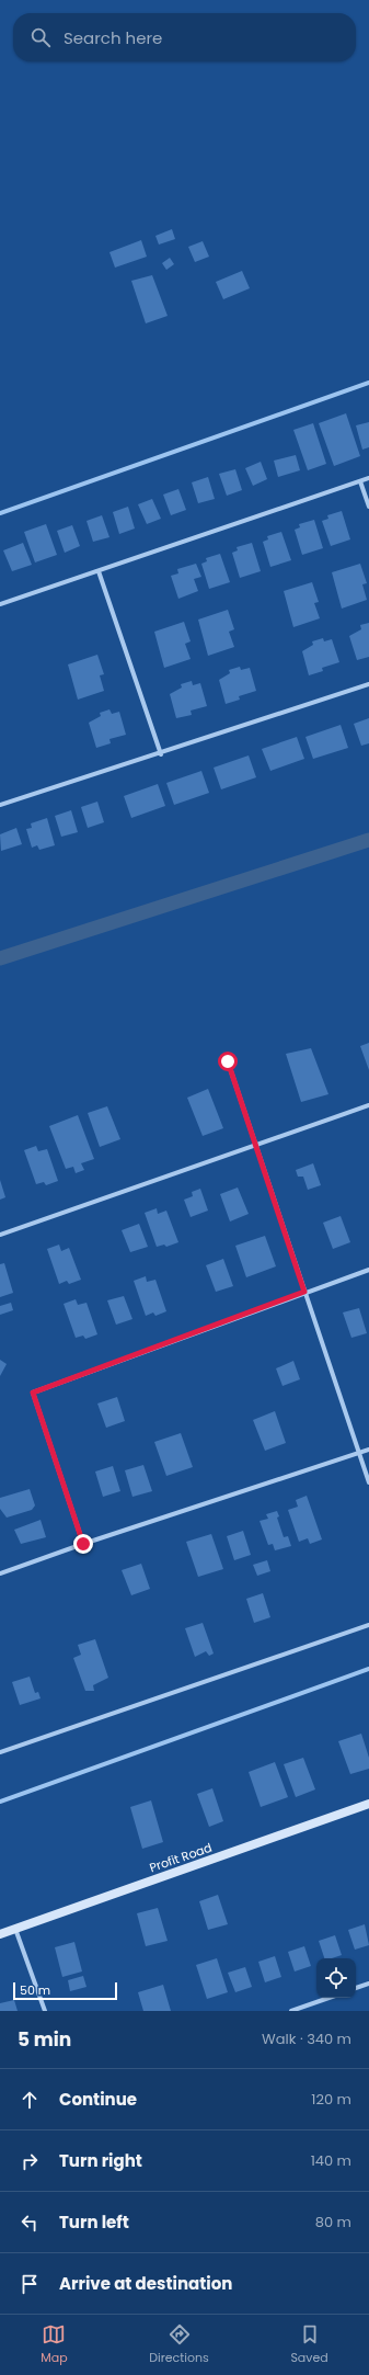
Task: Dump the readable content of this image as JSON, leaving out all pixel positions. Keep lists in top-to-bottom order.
{
  "streets": {
    "street": ["Profit Road"]
  },
  "scale_bar": "50 m",
  "page": {
    "search": "Search here",
    "scale": "50 m",
    "heading": ["5 min", "Walk · 340 m"],
    "list": [
      ["Continue", "120 m"],
      ["Turn right", "140 m"],
      ["Turn left", "80 m"],
      "Arrive at destination"
    ],
    "nav": ["Map", "Directions", "Saved"]
  }
}
